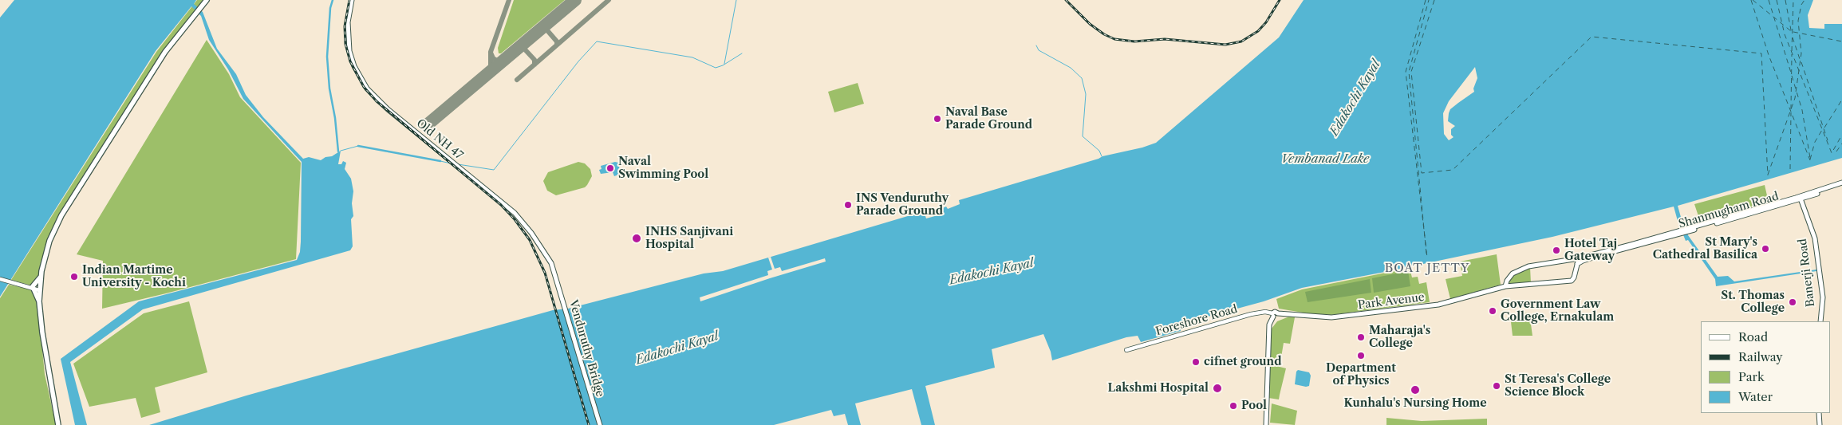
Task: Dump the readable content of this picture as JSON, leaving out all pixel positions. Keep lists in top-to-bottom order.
{
  "streets": {
    "main road": [
      "Old NH 47",
      "Shanmugham Road",
      "Banerji Road",
      "Park Avenue",
      "Foreshore Road",
      "Venduruthy Bridge"
    ]
  },
  "crossings": [
    ["Old NH 47", "Venduruthy Bridge"],
    ["Shanmugham Road", "Banerji Road"],
    ["Shanmugham Road", "Park Avenue"],
    ["Park Avenue", "Foreshore Road"]
  ],
  "districts": ["BOAT JETTY"],
  "water": ["Edakochi Kayal", "Vembanad Lake"],
  "places": [
    "Naval Base Parade Ground",
    "Naval Swimming Pool",
    "INS Venduruthy Parade Ground",
    "INHS Sanjivani Hospital",
    "St Mary's Cathedral Basilica",
    "Hotel Taj Gateway",
    "Indian Martime University - Kochi",
    "St. Thomas College",
    "Government Law College, Ernakulam",
    "Maharaja's College",
    "Department of Physics",
    "cifnet ground",
    "St Teresa's College Science Block",
    "Lakshmi Hospital",
    "Kunhalu's Nursing Home",
    "Pool"
  ],
  "legend": [
    "Road",
    "Railway",
    "Park",
    "Water"
  ]
}
